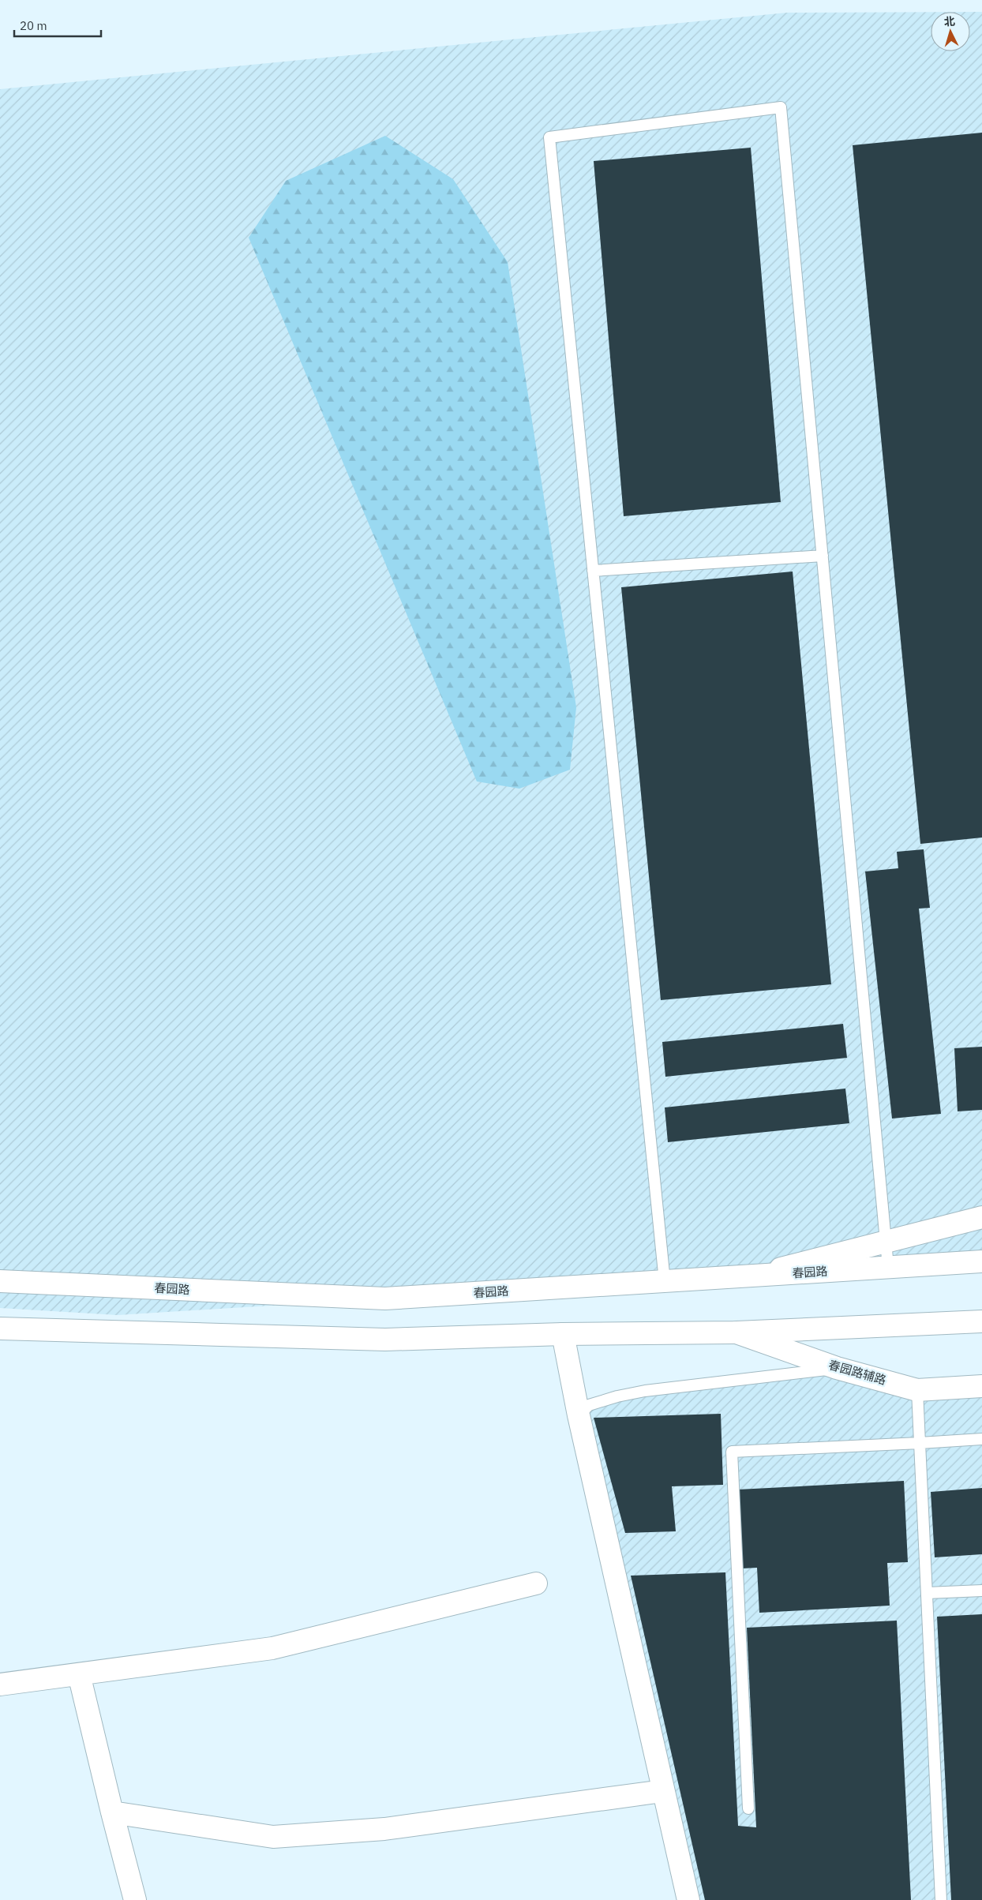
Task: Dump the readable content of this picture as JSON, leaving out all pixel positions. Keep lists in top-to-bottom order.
{
  "streets": {
    "street": ["春园路", "春园路辅路"]
  },
  "scale_bar": "20 m",
  "north": "top"
}
